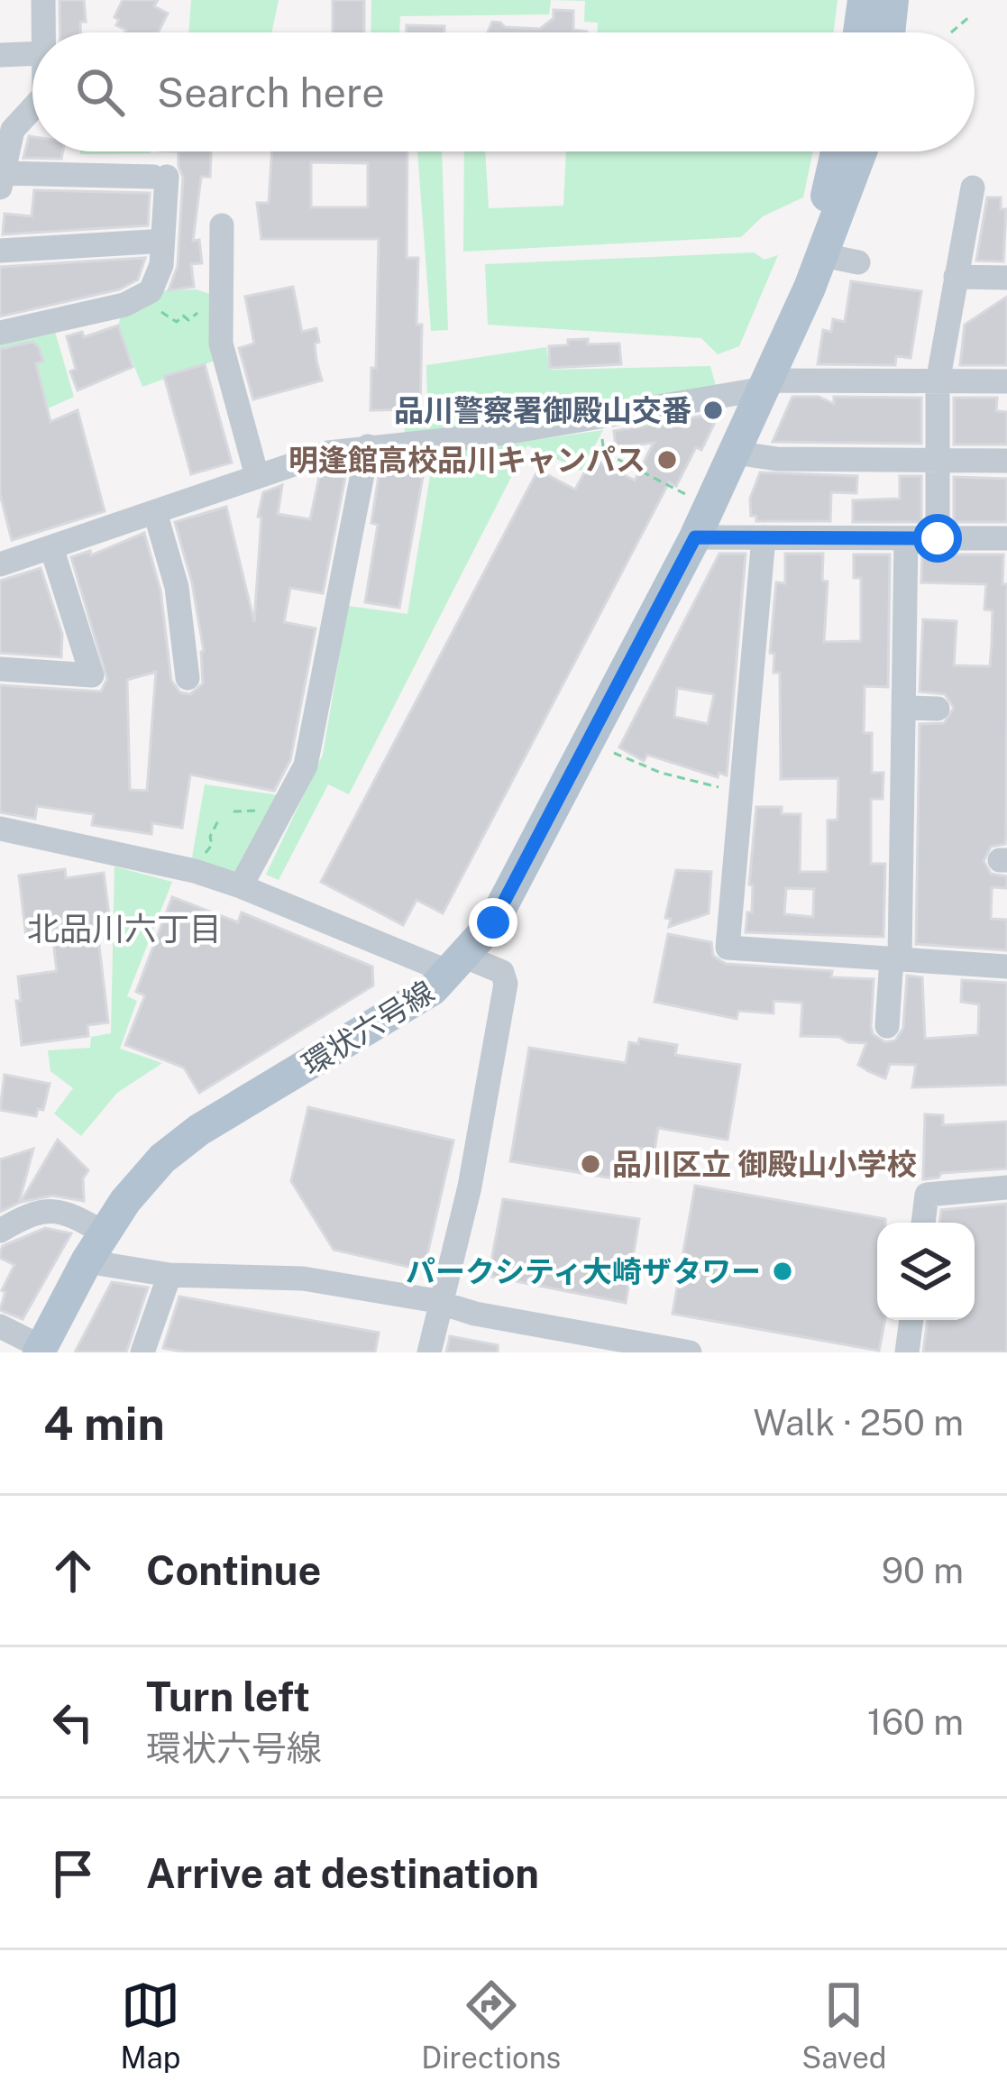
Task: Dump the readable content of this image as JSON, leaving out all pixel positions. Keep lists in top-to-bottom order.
{
  "streets": {
    "main road": ["環状六号線"]
  },
  "districts": ["北品川六丁目"],
  "places": [
    "品川警察署御殿山交番",
    "明逢館高校品川キャンパス",
    "品川区立 御殿山小学校",
    "パークシティ大崎ザタワー"
  ],
  "page": {
    "search": "Search here",
    "heading": ["4 min", "Walk · 250 m"],
    "list": [
      ["Continue", "90 m"],
      ["Turn left", "環状六号線", "160 m"],
      "Arrive at destination"
    ],
    "nav": ["Map", "Directions", "Saved"]
  }
}
